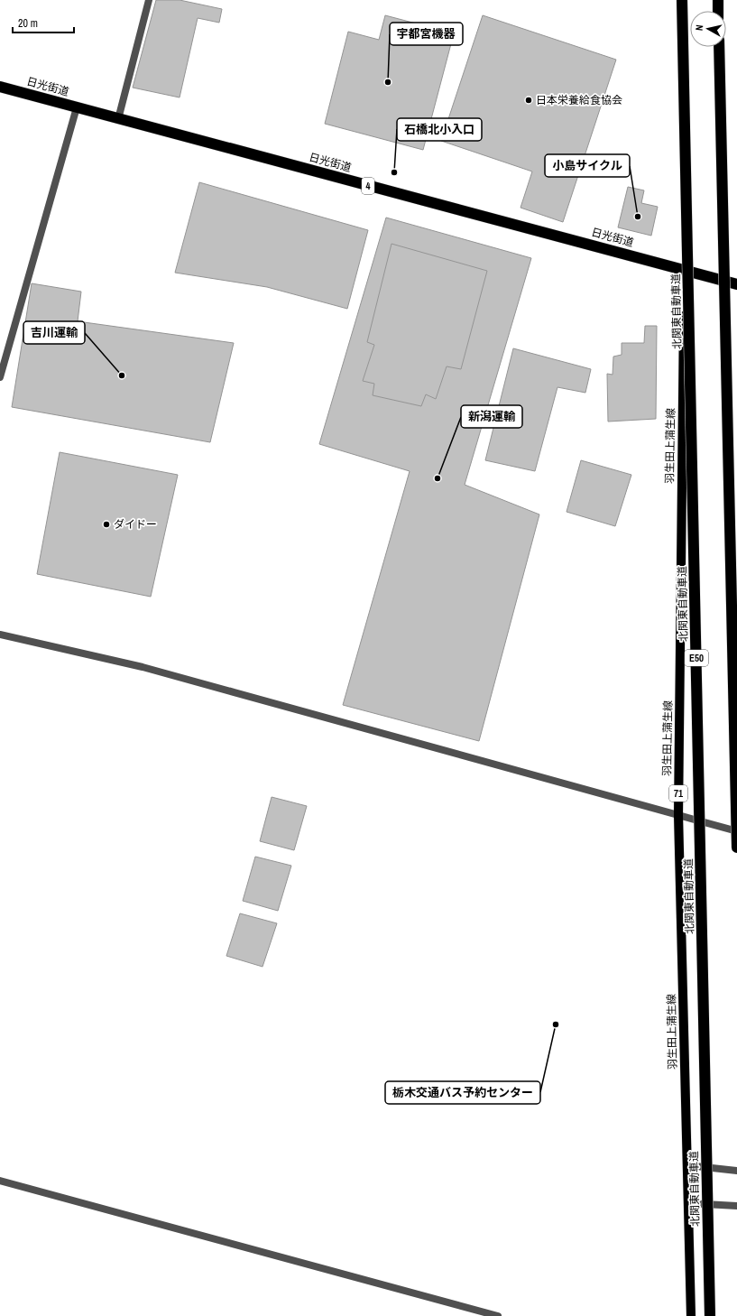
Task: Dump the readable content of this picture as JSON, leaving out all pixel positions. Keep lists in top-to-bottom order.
{
  "streets": {
    "highway": [
      "日光街道",
      "4",
      "北関東自動車道",
      "E50"
    ],
    "main road": ["羽生田上蒲生線", "71"]
  },
  "crossings": [
    ["日光街道", "羽生田上蒲生線"]
  ],
  "places": [
    "宇都宮機器",
    "日本栄養給食協会",
    "石橋北小入口",
    "小島サイクル",
    "吉川運輸",
    "新潟運輸",
    "ダイドー",
    "栃木交通バス予約センター"
  ],
  "scale_bar": "20 m",
  "north": "left"
}
